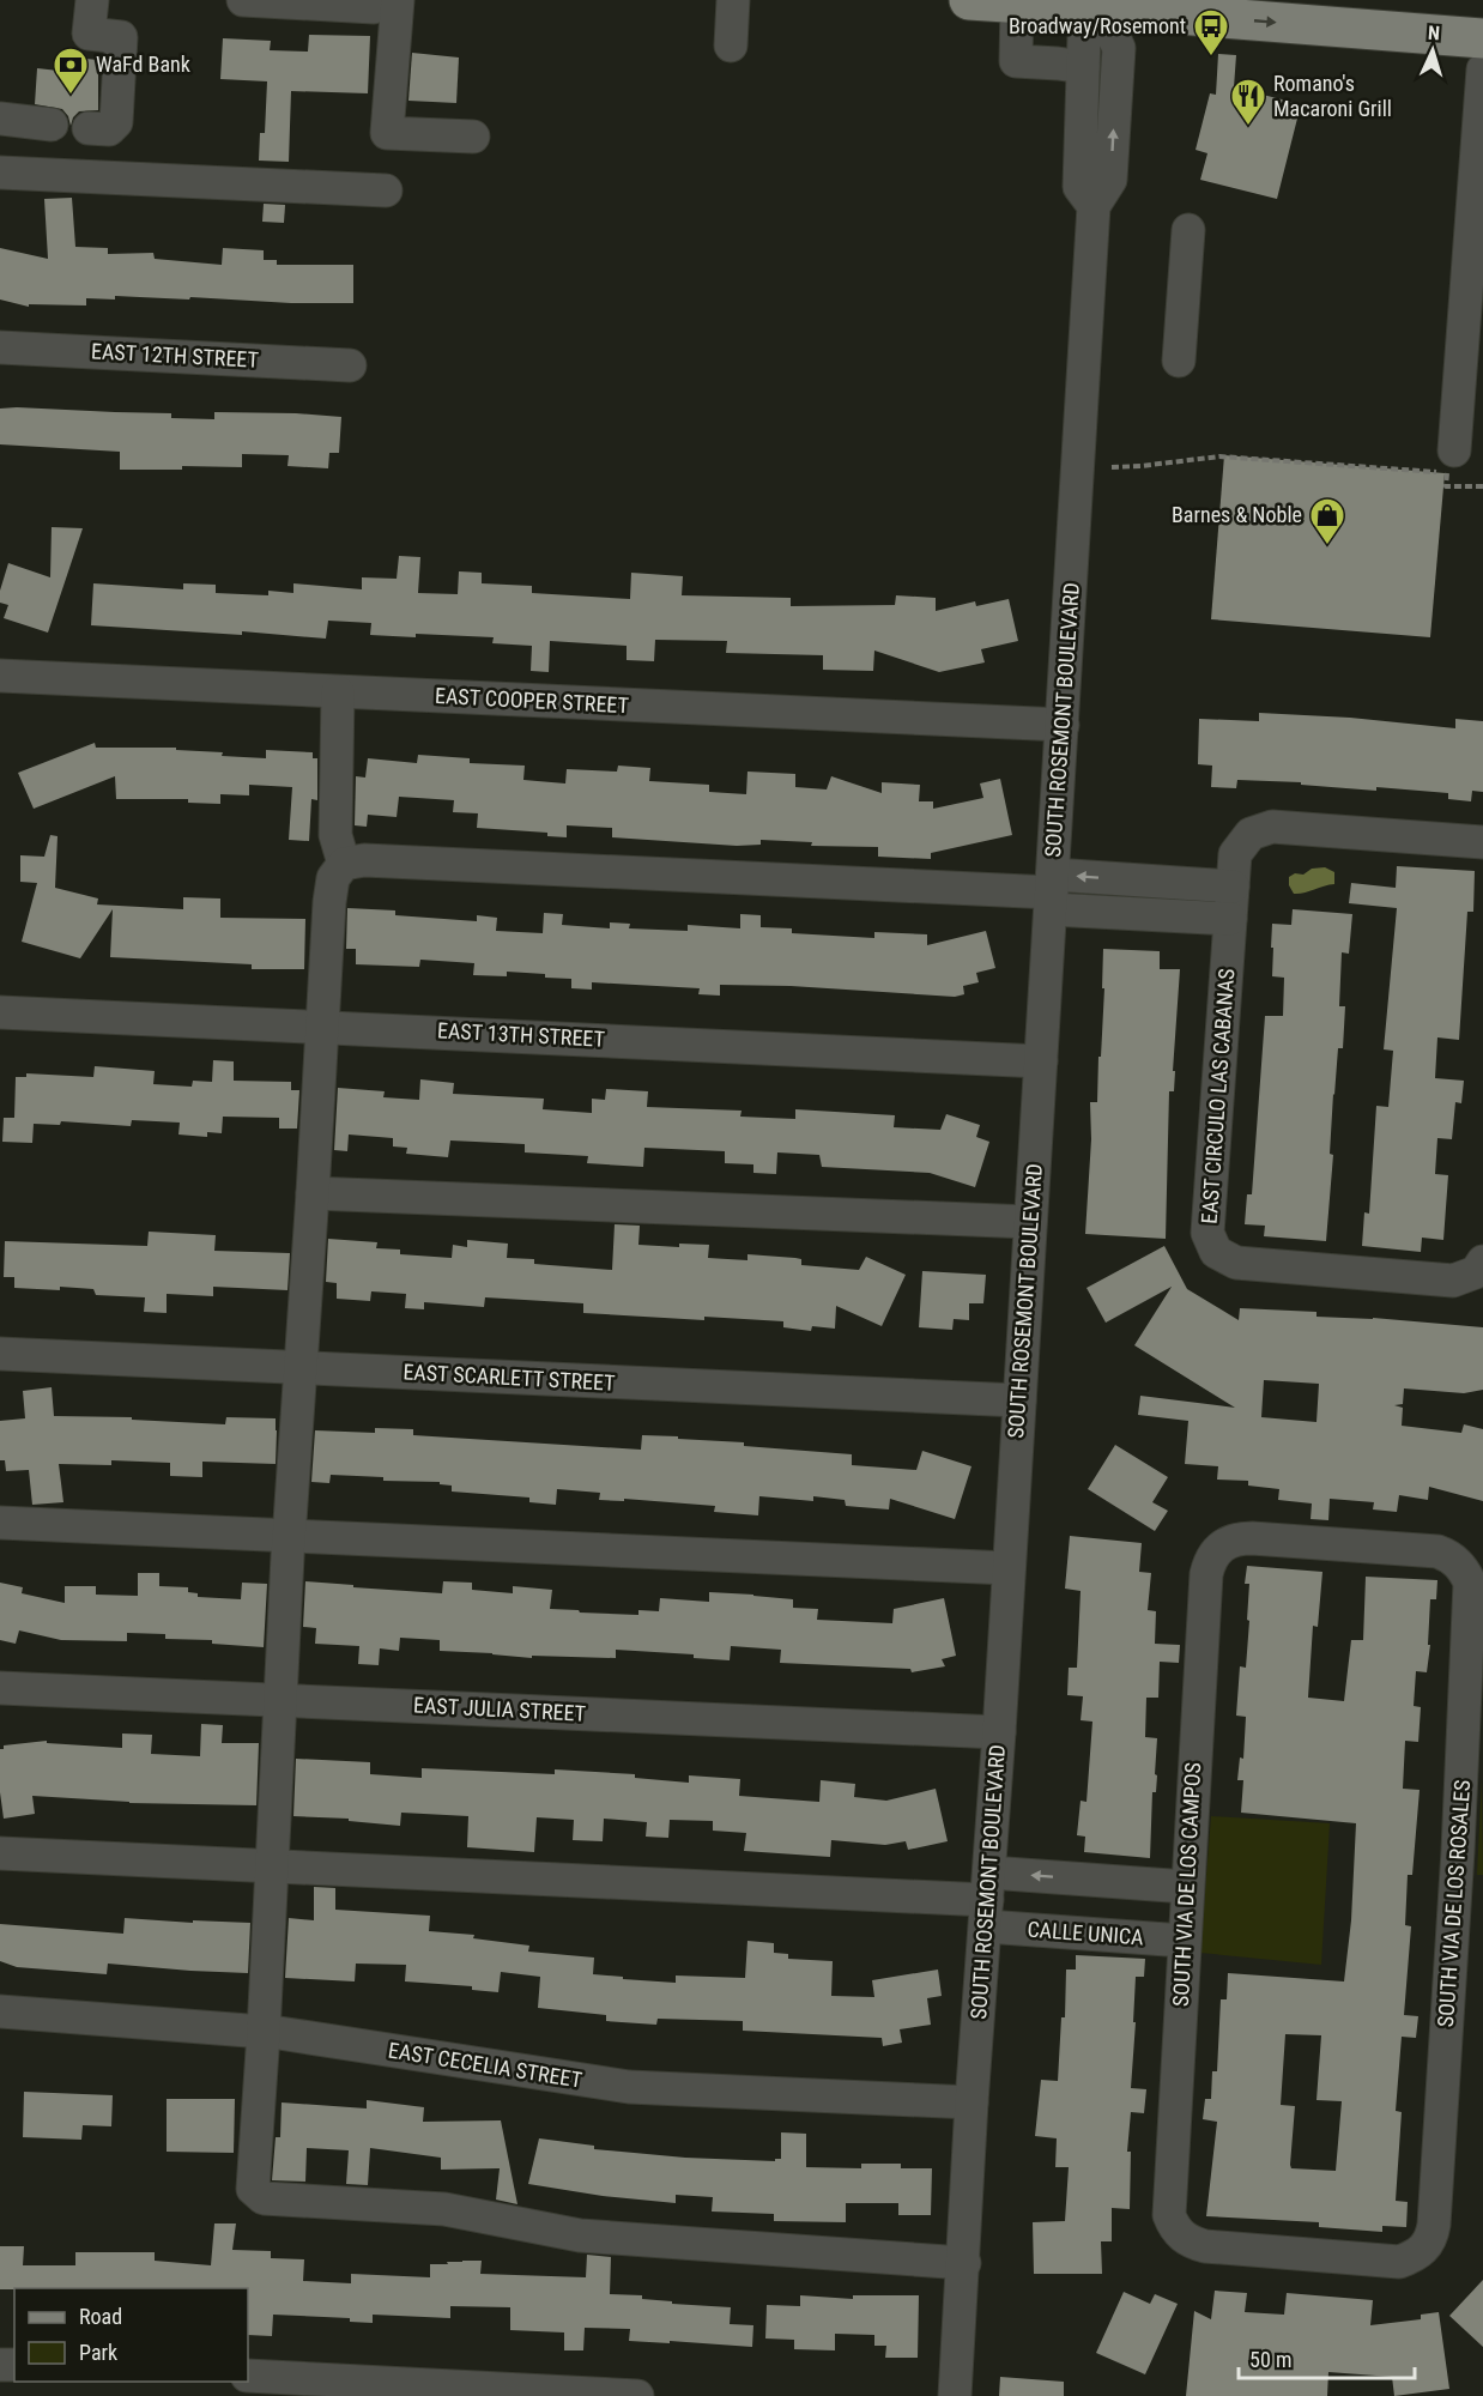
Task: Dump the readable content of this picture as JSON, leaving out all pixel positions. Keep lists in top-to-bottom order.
{
  "streets": {
    "street": [
      "EAST 12TH STREET",
      "EAST COOPER STREET",
      "SOUTH ROSEMONT BOULEVARD",
      "EAST 13TH STREET",
      "EAST CIRCULO LAS CABANAS",
      "EAST SCARLETT STREET",
      "EAST JULIA STREET",
      "SOUTH VIA DE LOS CAMPOS",
      "SOUTH VIA DE LOS ROSALES",
      "CALLE UNICA",
      "EAST CECELIA STREET"
    ]
  },
  "crossings": [
    ["EAST COOPER STREET", "SOUTH ROSEMONT BOULEVARD"],
    ["SOUTH ROSEMONT BOULEVARD", "EAST 13TH STREET"],
    ["SOUTH ROSEMONT BOULEVARD", "EAST SCARLETT STREET"],
    ["SOUTH ROSEMONT BOULEVARD", "EAST JULIA STREET"],
    ["SOUTH ROSEMONT BOULEVARD", "CALLE UNICA"],
    ["SOUTH ROSEMONT BOULEVARD", "EAST CECELIA STREET"],
    ["SOUTH VIA DE LOS CAMPOS", "SOUTH VIA DE LOS ROSALES"],
    ["SOUTH VIA DE LOS CAMPOS", "CALLE UNICA"]
  ],
  "places": {
    "bus stop": ["Broadway/Rosemont"],
    "bank": ["WaFd Bank"],
    "restaurant": ["Romano's Macaroni Grill"],
    "shop": ["Barnes & Noble"]
  },
  "legend": ["Road", "Park"],
  "scale_bar": "50 m",
  "north": "top"
}
